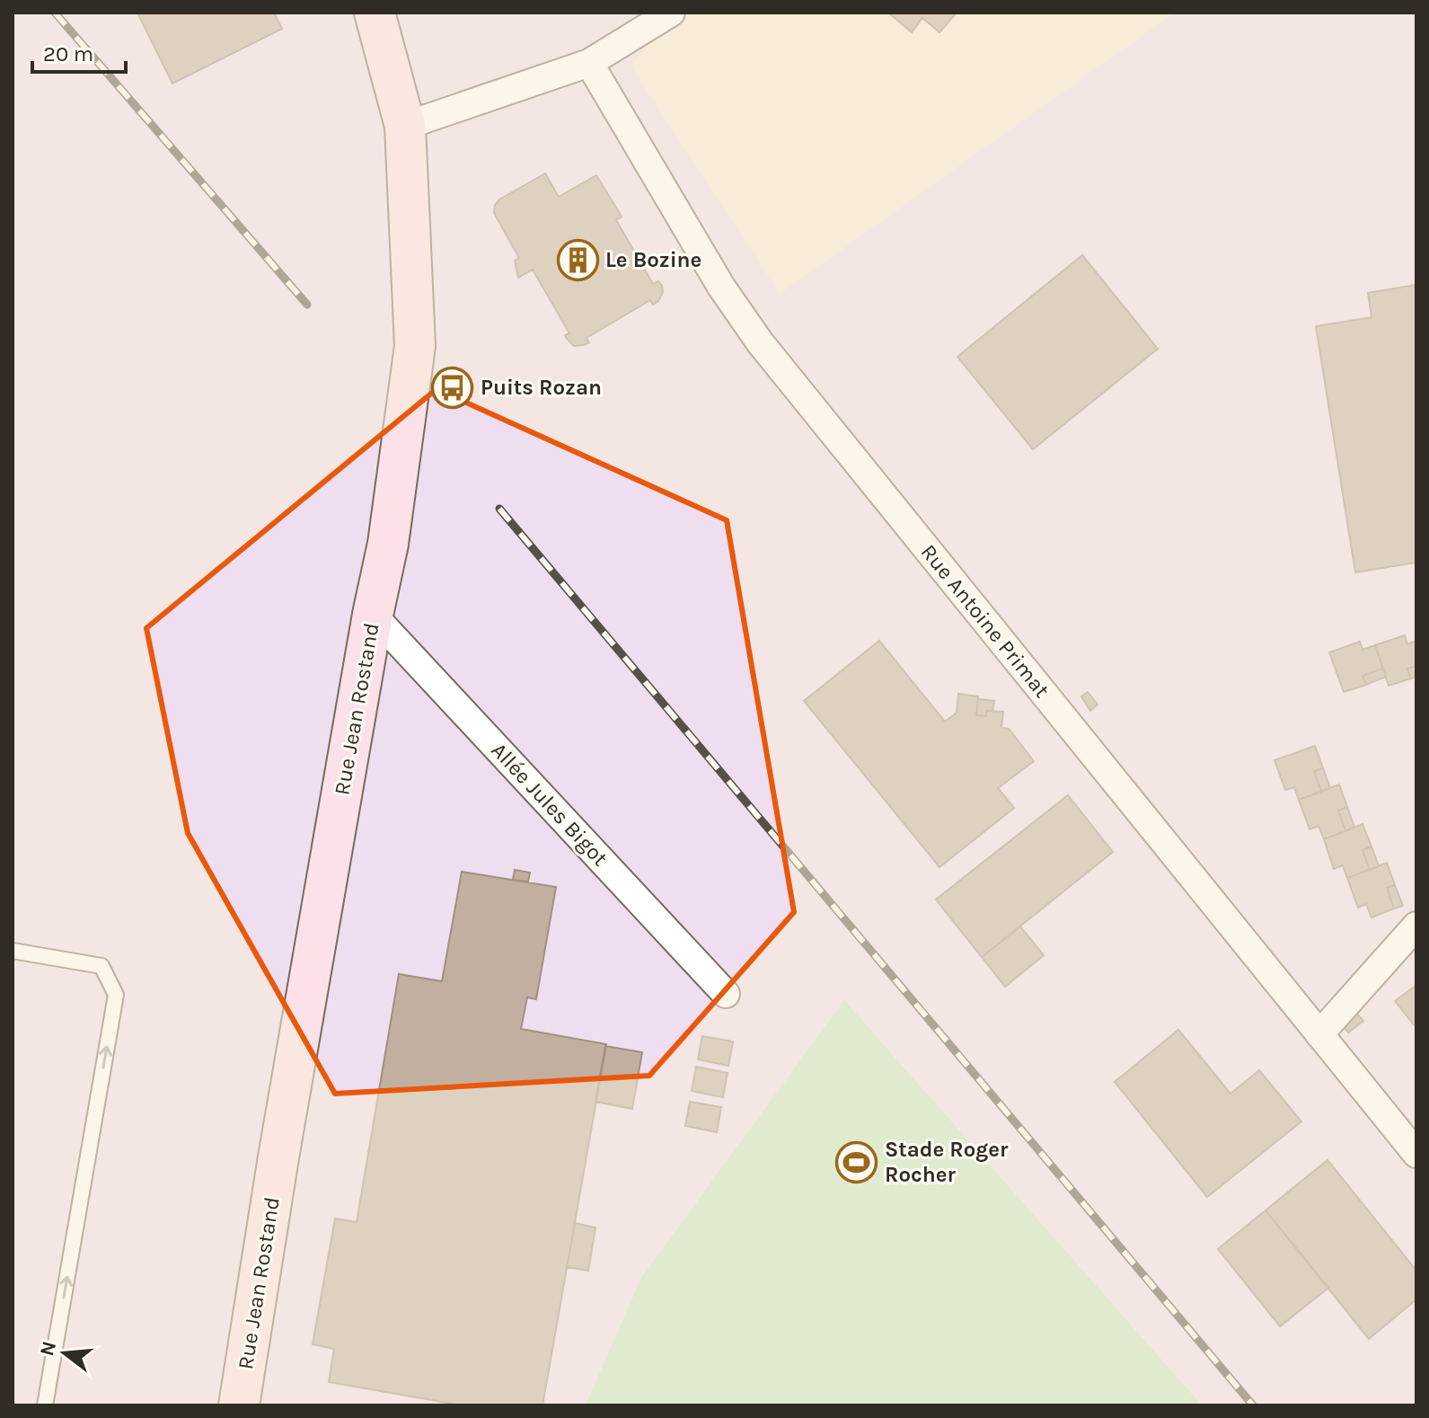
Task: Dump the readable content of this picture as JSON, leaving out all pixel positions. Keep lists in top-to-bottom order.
{
  "streets": {
    "main road": ["Rue Jean Rostand"],
    "street": ["Rue Antoine Primat", "Allée Jules Bigot"]
  },
  "crossings": [
    ["Rue Jean Rostand", "Allée Jules Bigot"]
  ],
  "places": {
    "building": ["Le Bozine"],
    "bus stop": ["Puits Rozan"],
    "sports": ["Stade Roger Rocher"]
  },
  "scale_bar": "20 m",
  "north": "left"
}
